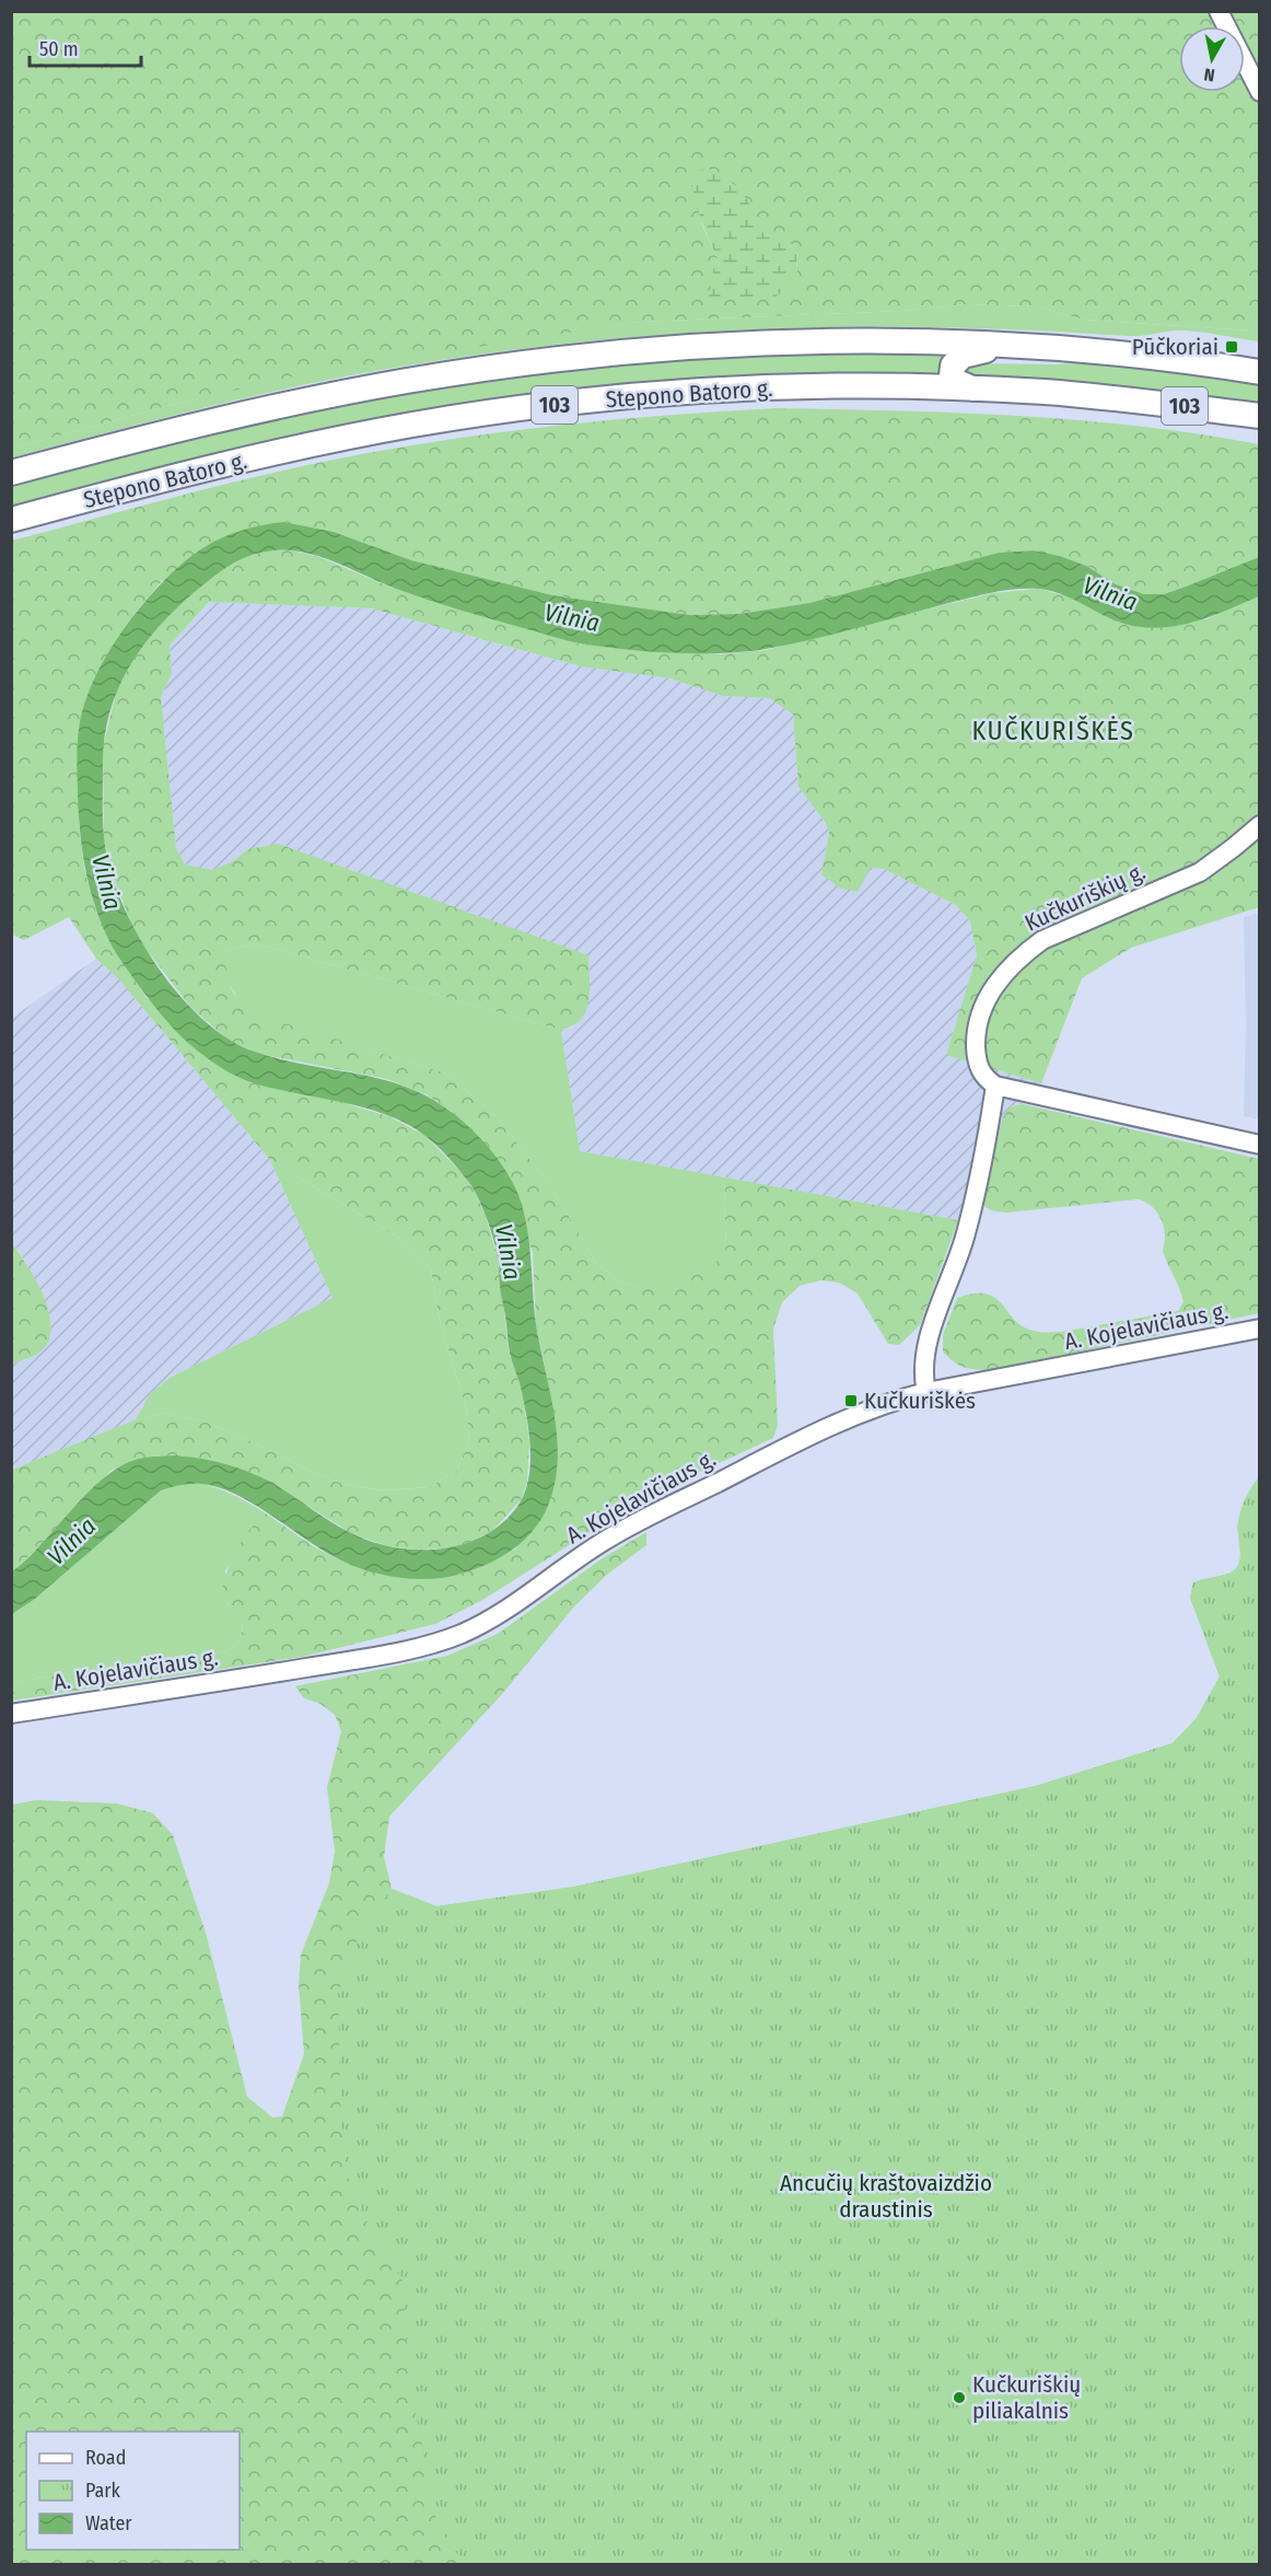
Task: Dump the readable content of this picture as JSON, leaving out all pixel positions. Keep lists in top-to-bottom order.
{
  "streets": {
    "main road": ["Stepono Batoro g.", "103"],
    "street": ["Kučkuriškių g.", "A. Kojelavičiaus g."]
  },
  "districts": ["KUČKURIŠKĖS"],
  "water": ["Vilnia"],
  "parks": ["Ancučių kraštovaizdžio draustinis"],
  "places": {
    "transit": ["Pūčkoriai", "Kučkuriškės"],
    "other": ["Kučkuriškių piliakalnis"]
  },
  "legend": ["Road", "Park", "Water"],
  "scale_bar": "50 m",
  "north": "bottom"
}
